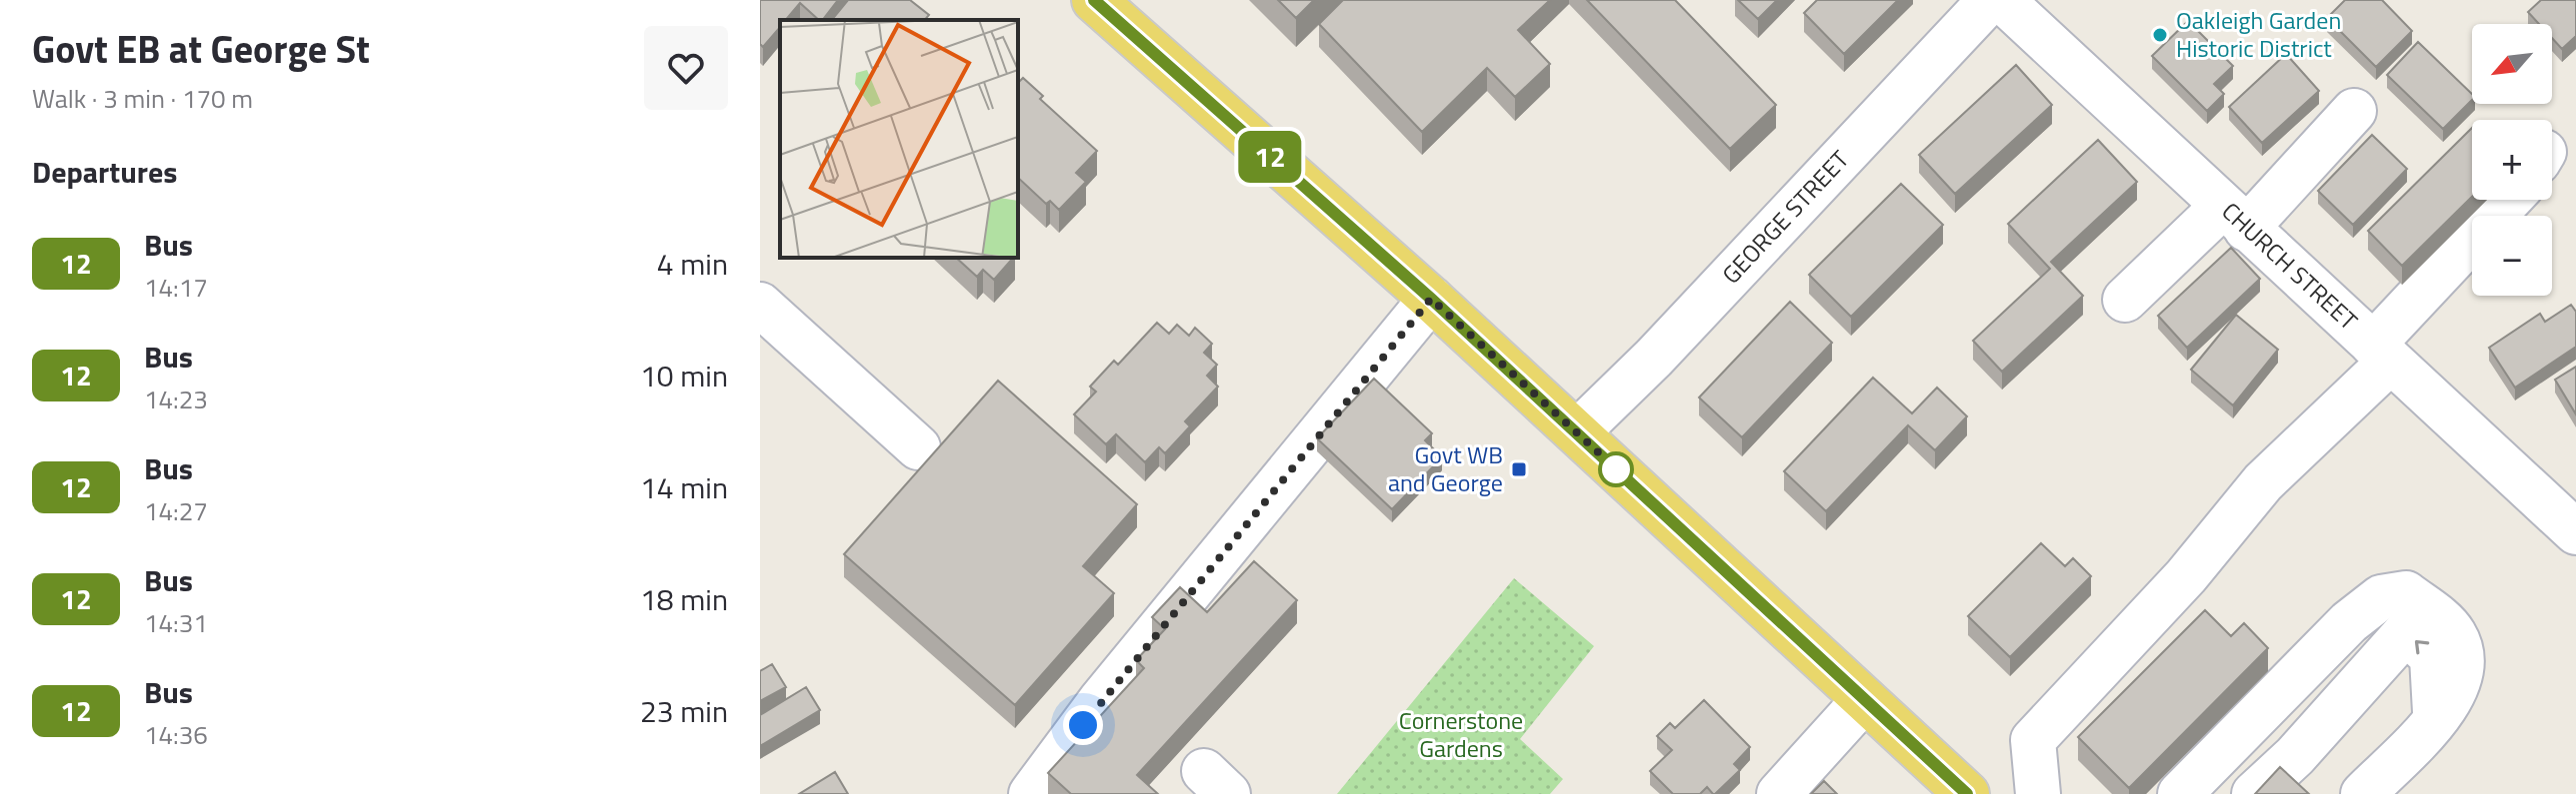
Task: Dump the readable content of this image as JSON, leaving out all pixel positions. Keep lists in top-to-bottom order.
{
  "streets": {
    "street": ["GEORGE STREET", "CHURCH STREET"]
  },
  "parks": ["Cornerstone Gardens"],
  "places": {
    "other": ["Oakleigh Garden Historic District"],
    "transit": ["Govt WB and George"]
  },
  "lines": ["bus line 12"],
  "north": "bottom left",
  "page": {
    "heading": [
      ["Govt EB at George St", "Walk · 3 min · 170 m"],
      "Departures"
    ],
    "on_map": "12",
    "map_buttons": ["+", "−"],
    "list": [
      {
        "mark": "12",
        "name": "Bus",
        "note": "14:17",
        "value": "4 min"
      },
      {
        "mark": "12",
        "name": "Bus",
        "note": "14:23",
        "value": "10 min"
      },
      {
        "mark": "12",
        "name": "Bus",
        "note": "14:27",
        "value": "14 min"
      },
      {
        "mark": "12",
        "name": "Bus",
        "note": "14:31",
        "value": "18 min"
      },
      {
        "mark": "12",
        "name": "Bus",
        "note": "14:36",
        "value": "23 min"
      }
    ]
  }
}
